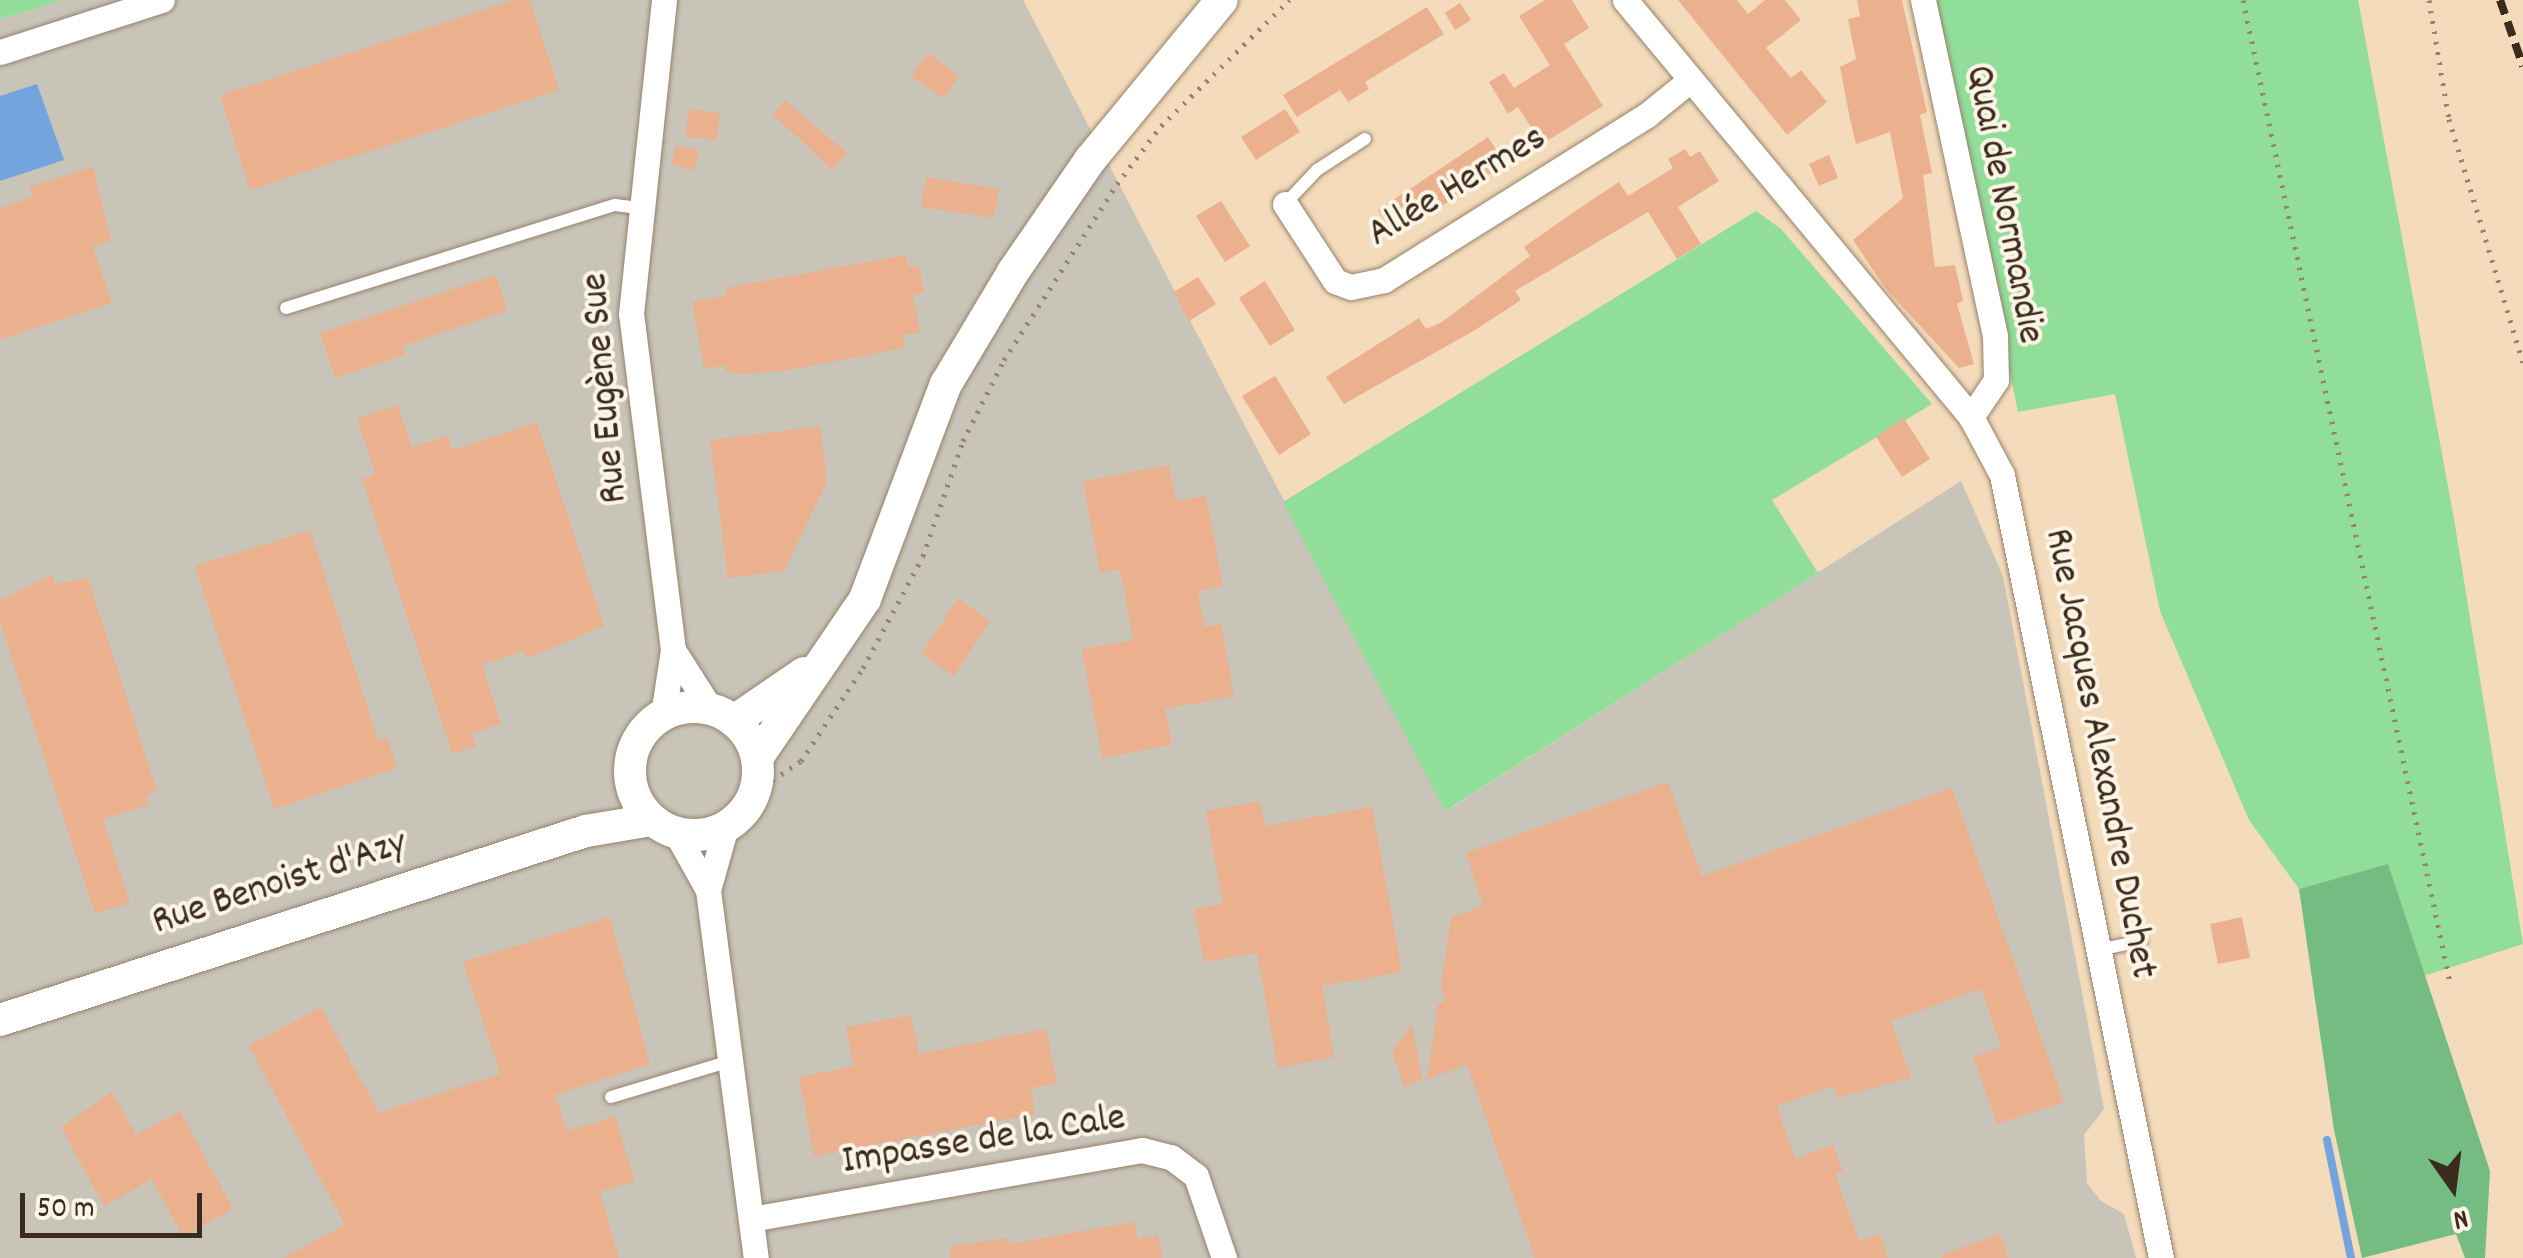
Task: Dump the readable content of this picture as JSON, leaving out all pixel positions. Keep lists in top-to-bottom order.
{
  "streets": {
    "street": [
      "Allée Hermes",
      "Quai de Normandie",
      "Rue Eugène Sue",
      "Rue Jacques Alexandre Duchet",
      "Rue Benoist d'Azy",
      "Impasse de la Cale"
    ]
  },
  "crossings": [
    ["Allée Hermes", "Rue Jacques Alexandre Duchet"],
    ["Quai de Normandie", "Rue Jacques Alexandre Duchet"],
    ["Rue Eugène Sue", "Rue Benoist d'Azy"]
  ],
  "scale_bar": "50 m",
  "north": "bottom"
}
